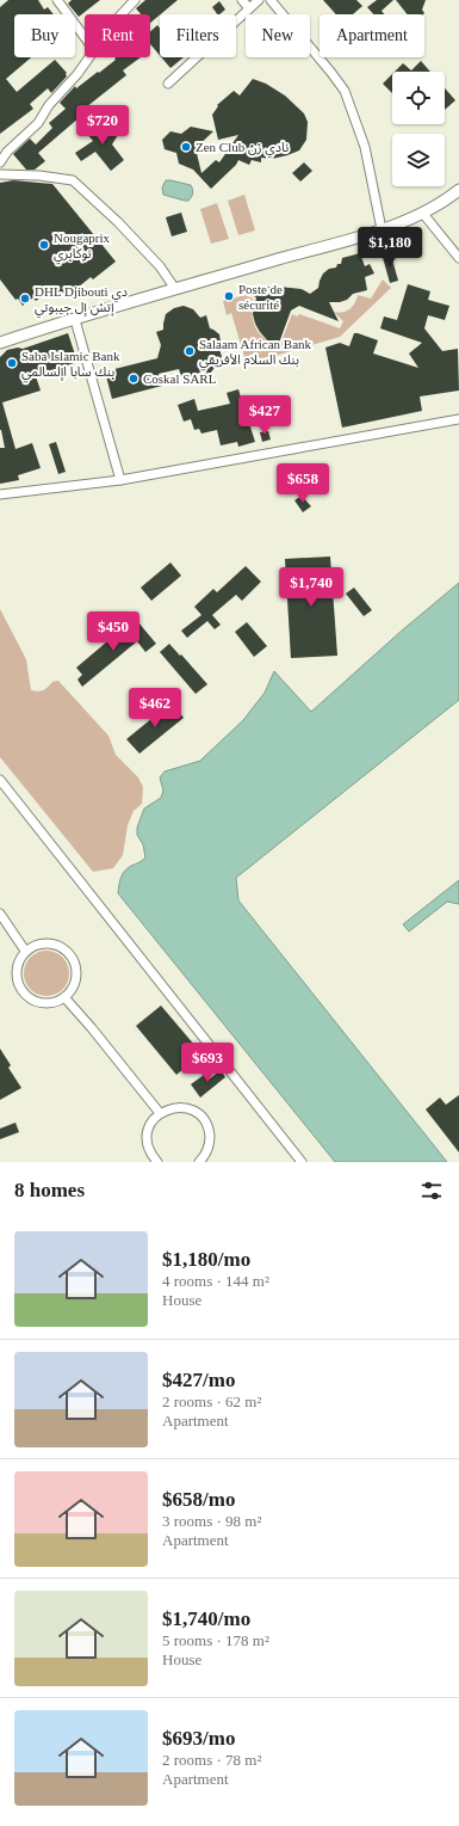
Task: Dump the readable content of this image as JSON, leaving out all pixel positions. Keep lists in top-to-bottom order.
{
  "places": [
    "Zen Club نادي زن",
    "Nougaprix نوكابري",
    "Poste de sécurité",
    "DHL Djibouti دي إتش إل جيبوتي",
    "Salaam African Bank بنك السلام الأفريقي",
    "Saba Islamic Bank بنك سابا اإلسالمي",
    "Coskal SARL"
  ],
  "page": {
    "chip": [
      "Buy",
      "Rent",
      "Filters",
      "New",
      "Apartment"
    ],
    "price": [
      "$720",
      "$1,180",
      "$427",
      "$658",
      "$1,740",
      "$450",
      "$462",
      "$693"
    ],
    "heading": "8 homes",
    "list": [
      {
        "name": "$1,180/mo",
        "note": "4 rooms · 144 m² · House"
      },
      {
        "name": "$427/mo",
        "note": "2 rooms · 62 m² · Apartment"
      },
      {
        "name": "$658/mo",
        "note": "3 rooms · 98 m² · Apartment"
      },
      {
        "name": "$1,740/mo",
        "note": "5 rooms · 178 m² · House"
      },
      {
        "name": "$693/mo",
        "note": "2 rooms · 78 m² · Apartment"
      }
    ]
  }
}
